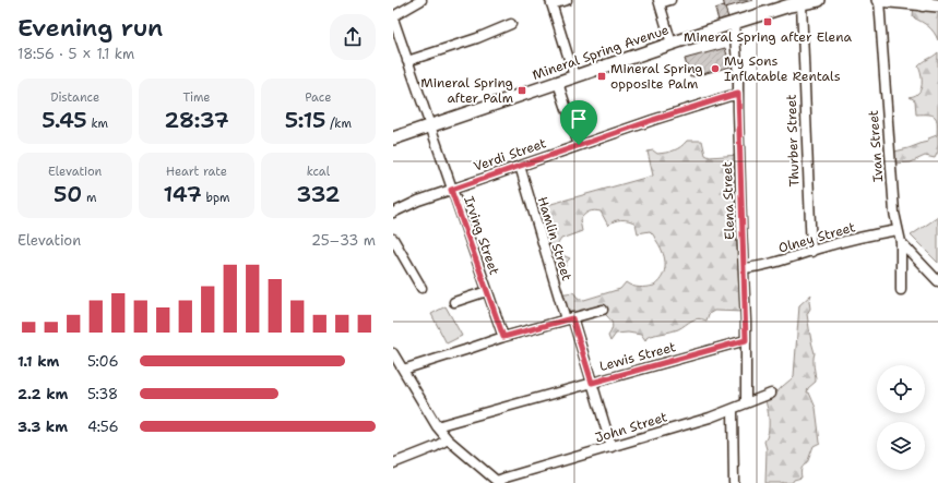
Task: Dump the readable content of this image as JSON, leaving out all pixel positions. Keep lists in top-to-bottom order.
{
  "streets": {
    "main road": ["Mineral Spring Avenue"],
    "street": [
      "Thurber Street",
      "Ivan Street",
      "Verdi Street",
      "Elena Street",
      "Irving Street",
      "Olney Street",
      "Hamlin Street",
      "Lewis Street",
      "John Street"
    ]
  },
  "crossings": [
    ["Mineral Spring Avenue", "Thurber Street"],
    ["Mineral Spring Avenue", "Elena Street"],
    ["Mineral Spring Avenue", "Irving Street"],
    ["Thurber Street", "Olney Street"],
    ["Ivan Street", "Olney Street"],
    ["Verdi Street", "Elena Street"],
    ["Verdi Street", "Irving Street"],
    ["Verdi Street", "Hamlin Street"],
    ["Elena Street", "Olney Street"],
    ["Elena Street", "Lewis Street"],
    ["Elena Street", "John Street"],
    ["Hamlin Street", "Lewis Street"],
    ["Hamlin Street", "John Street"]
  ],
  "places": {
    "transit": ["Mineral Spring after Elena", "Mineral Spring opposite Palm", "Mineral Spring after Palm"],
    "other": ["My Sons Inflatable Rentals"]
  },
  "page": {
    "heading": ["Evening run", "18:56 · 5 × 1.1 km"],
    "stats": [
      ["Distance", "5.45 km"],
      ["Time", "28:37"],
      ["Pace", "5:15 /km"],
      ["Elevation", "50 m"],
      ["Heart rate", "147 bpm"],
      ["kcal", "332"]
    ],
    "chart": ["Elevation", "25–33 m"],
    "list": [
      {
        "name": "1.1 km",
        "note": "5:06"
      },
      {
        "name": "2.2 km",
        "note": "5:38"
      },
      {
        "name": "3.3 km",
        "note": "4:56"
      }
    ]
  }
}
